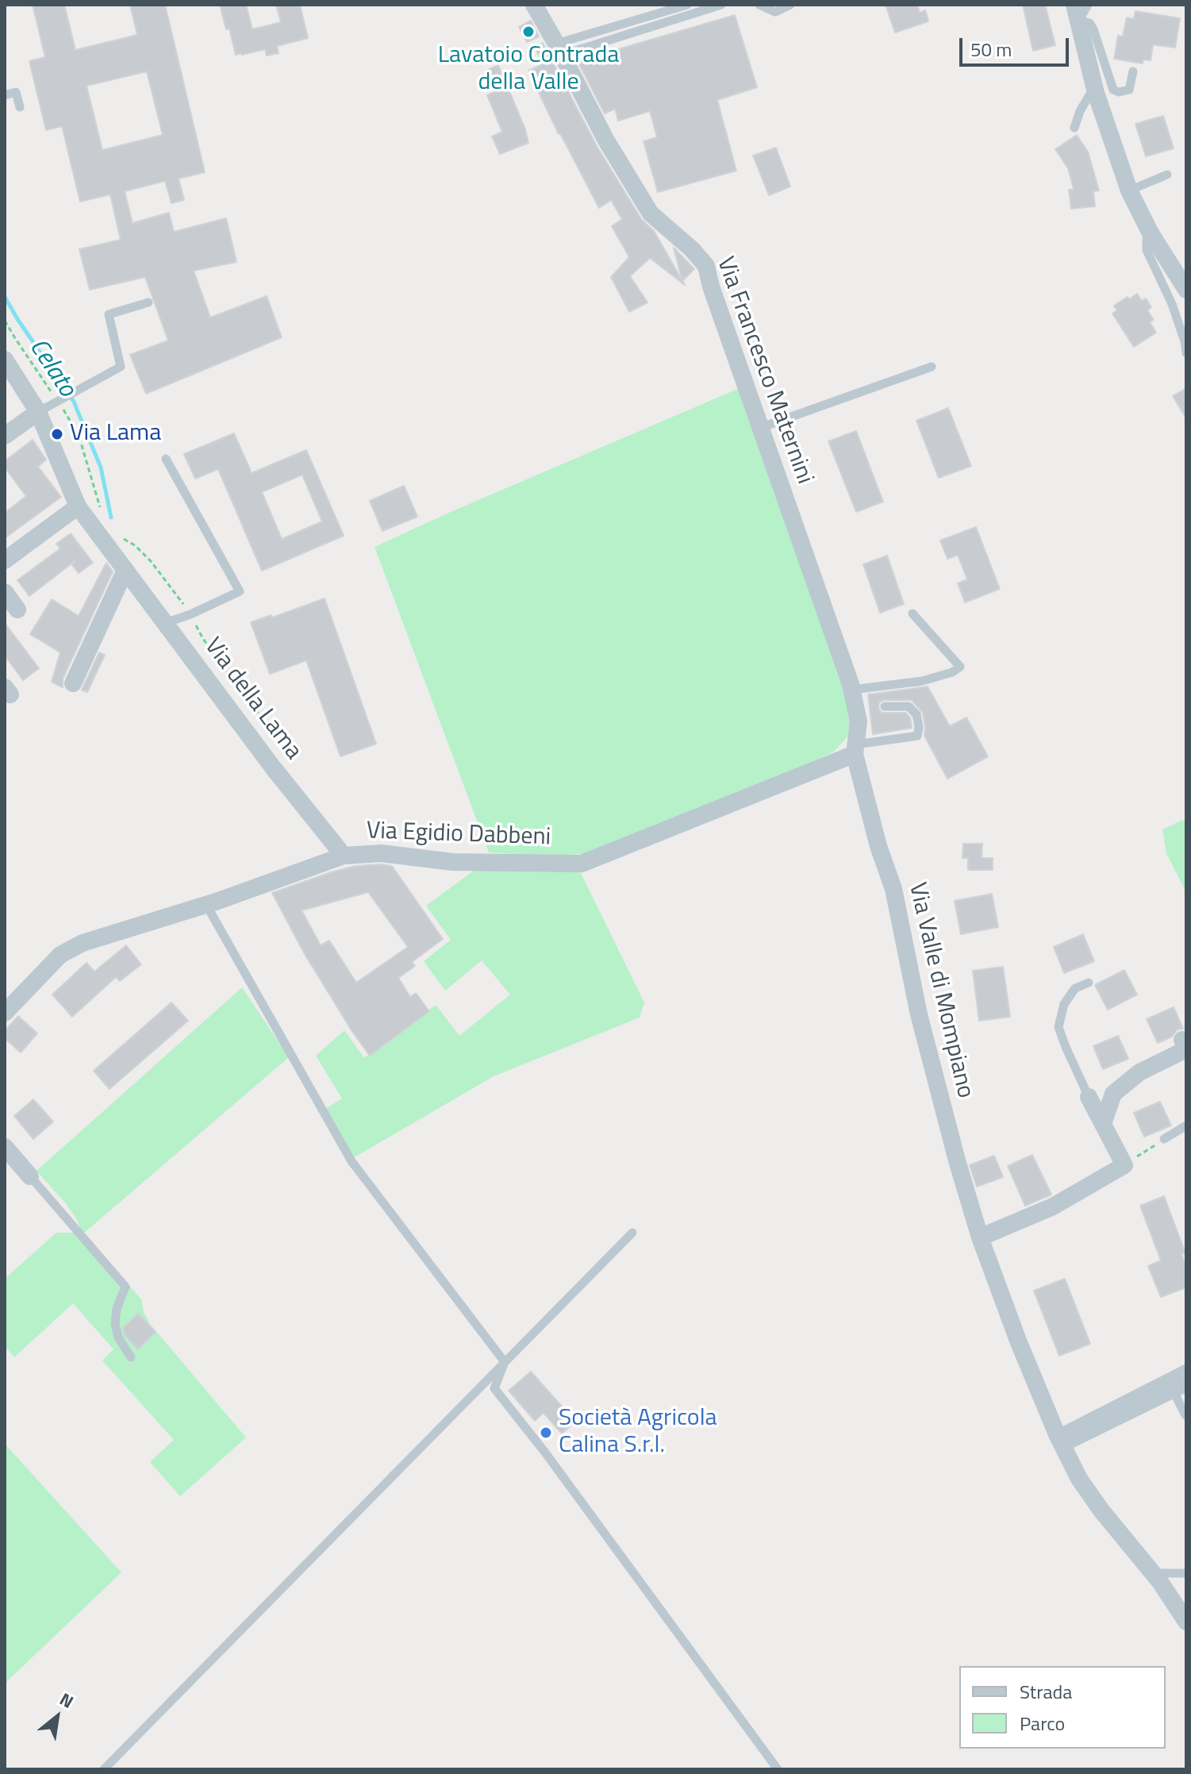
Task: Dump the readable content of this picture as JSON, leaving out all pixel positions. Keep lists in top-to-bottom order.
{
  "streets": {
    "street": [
      "Via Francesco Maternini",
      "Via della Lama",
      "Via Egidio Dabbeni",
      "Via Valle di Mompiano"
    ]
  },
  "crossings": [
    ["Via Francesco Maternini", "Via Egidio Dabbeni"],
    ["Via Francesco Maternini", "Via Valle di Mompiano"],
    ["Via della Lama", "Via Egidio Dabbeni"],
    ["Via Egidio Dabbeni", "Via Valle di Mompiano"]
  ],
  "water": ["Celato"],
  "places": ["Lavatoio Contrada della Valle", "Via Lama", "Società Agricola Calina S.r.l."],
  "legend": ["Strada", "Parco"],
  "scale_bar": "50 m",
  "north": "top right"
}
